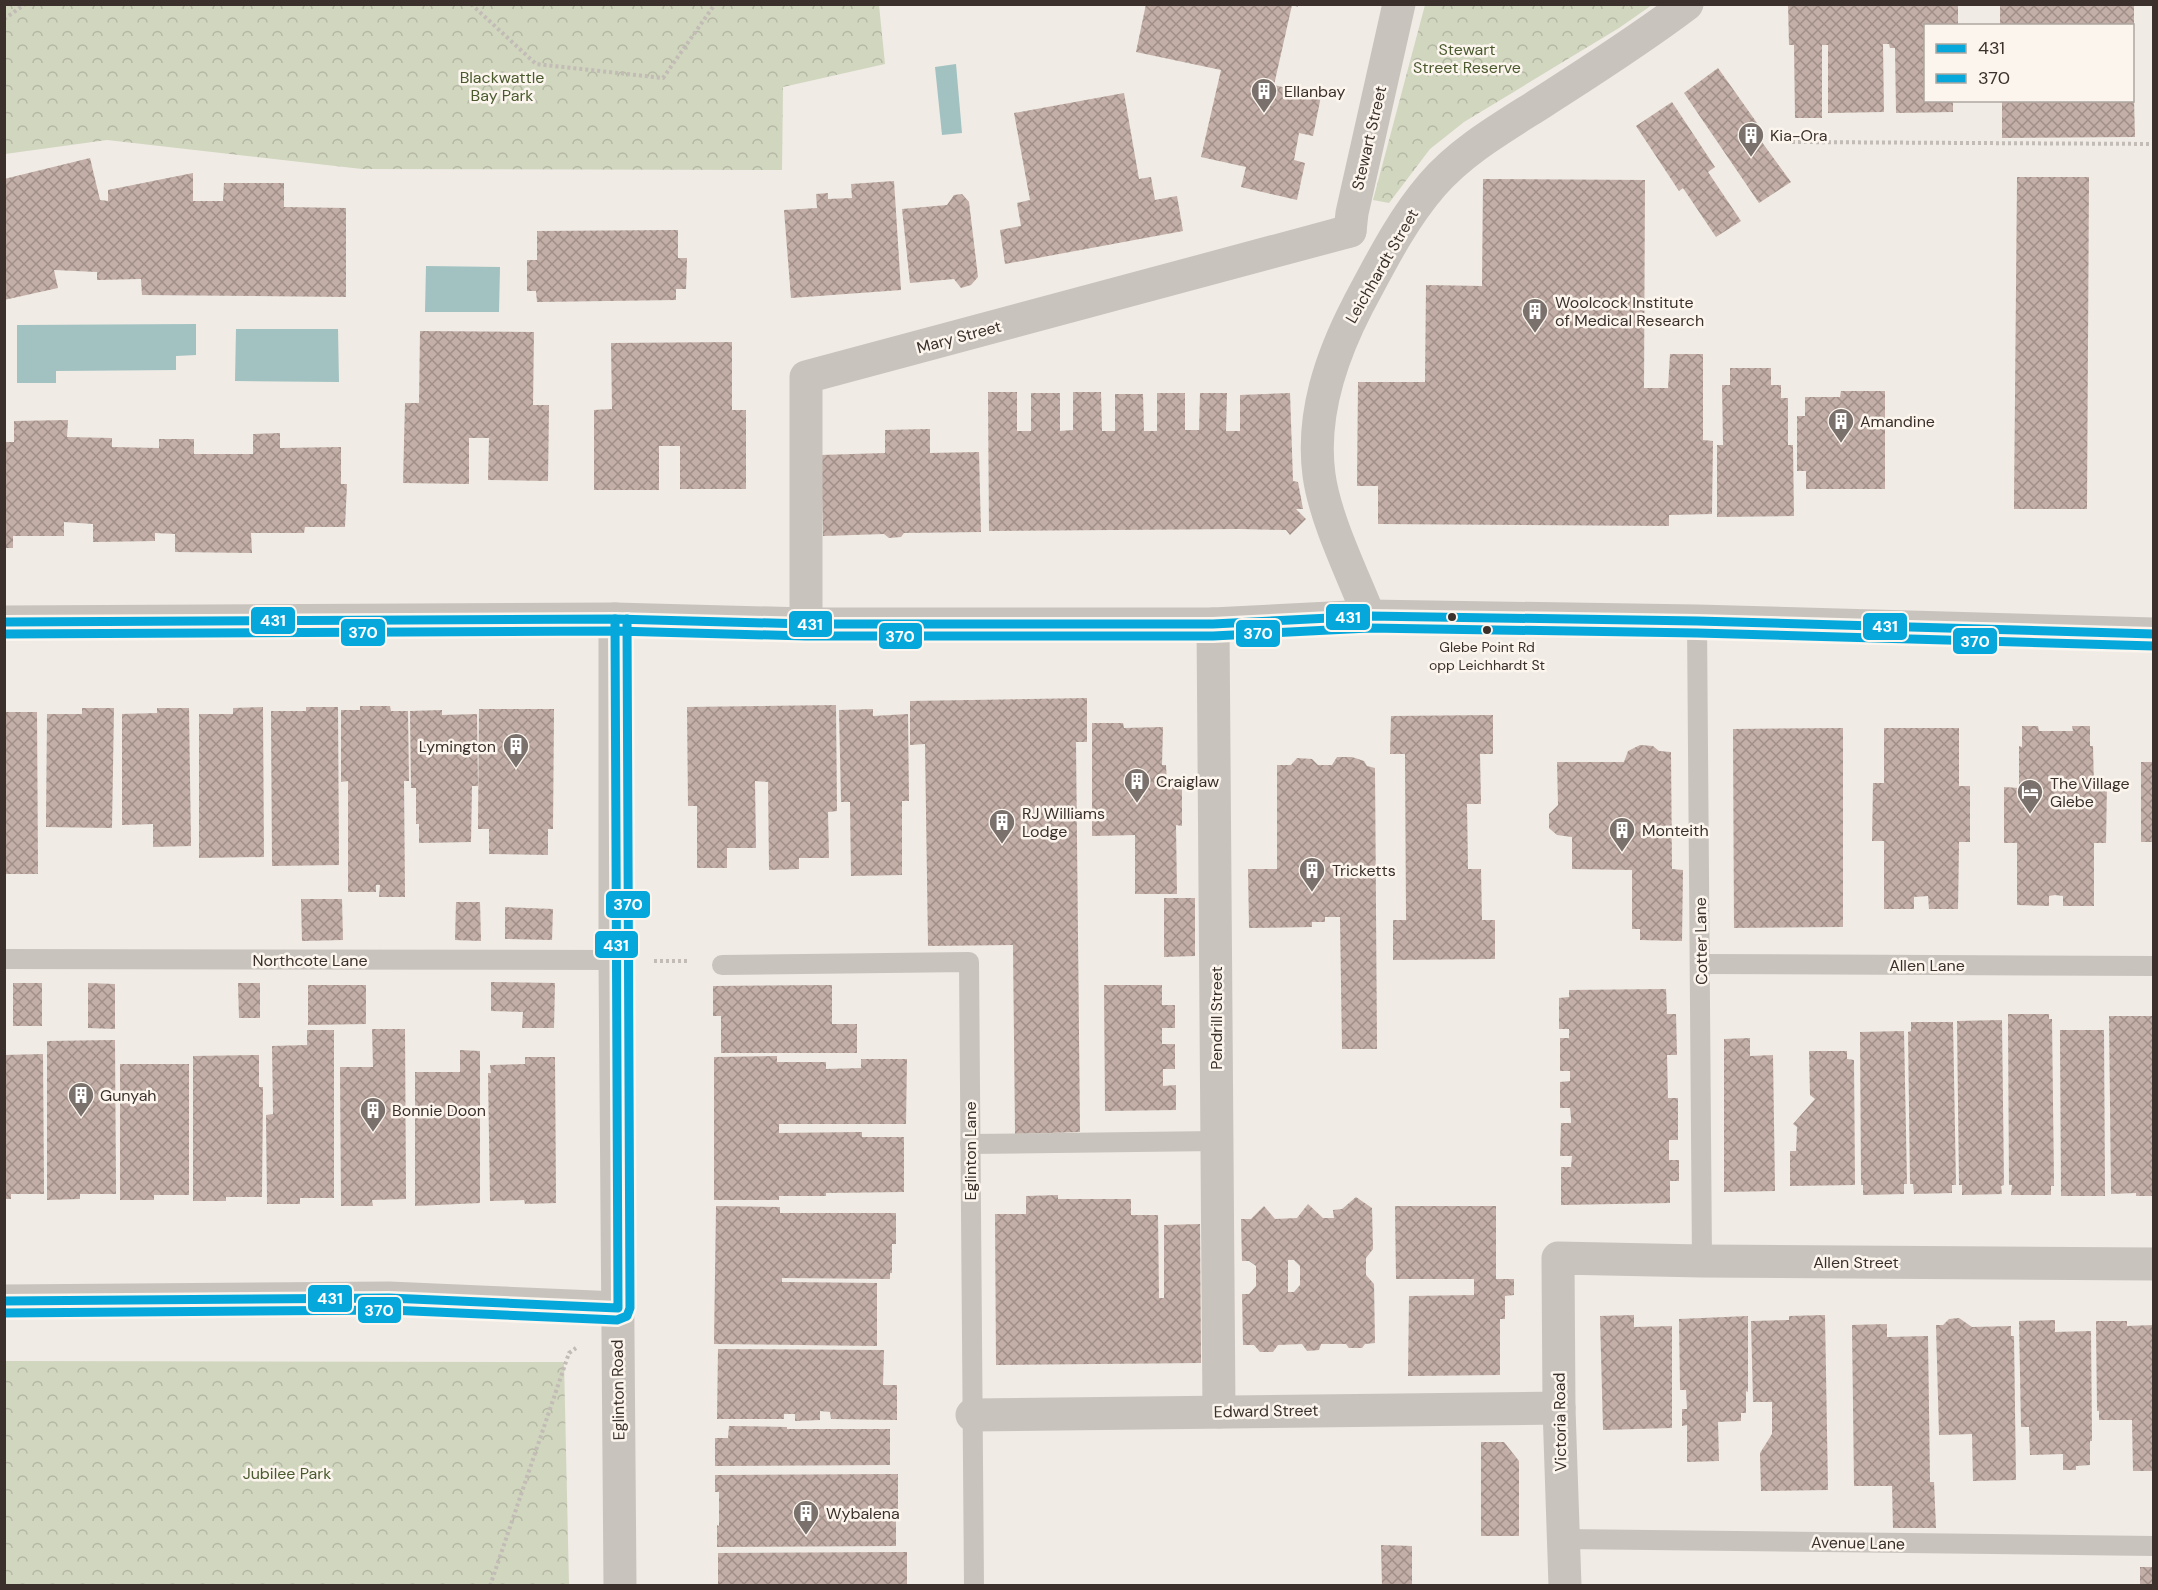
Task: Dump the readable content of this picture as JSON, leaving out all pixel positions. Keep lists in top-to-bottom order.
{
  "streets": {
    "street": [
      "Stewart Street",
      "Leichhardt Street",
      "Mary Street",
      "Pendrill Street",
      "Allen Street",
      "Eglinton Road",
      "Edward Street",
      "Victoria Road"
    ],
    "lane": [
      "Cotter Lane",
      "Northcote Lane",
      "Allen Lane",
      "Eglinton Lane",
      "Avenue Lane"
    ]
  },
  "crossings": [
    ["Stewart Street", "Mary Street"],
    ["Cotter Lane", "Allen Lane"],
    ["Cotter Lane", "Allen Street"],
    ["Northcote Lane", "Eglinton Road"],
    ["Pendrill Street", "Edward Street"],
    ["Eglinton Lane", "Edward Street"],
    ["Allen Street", "Victoria Road"],
    ["Edward Street", "Victoria Road"],
    ["Victoria Road", "Avenue Lane"]
  ],
  "parks": ["Stewart Street Reserve", "Blackwattle Bay Park", "Jubilee Park"],
  "places": {
    "building": [
      "Ellanbay",
      "Kia-Ora",
      "Woolcock Institute of Medical Research",
      "Amandine",
      "Lymington",
      "Craiglaw",
      "RJ Williams Lodge",
      "Monteith",
      "Tricketts",
      "Gunyah",
      "Bonnie Doon",
      "Wybalena"
    ],
    "other": ["Glebe Point Rd opp Leichhardt St"],
    "hotel": ["The Village Glebe"]
  },
  "lines": ["transit line 431", "transit line 370"],
  "legend": ["431", "370"]
}
